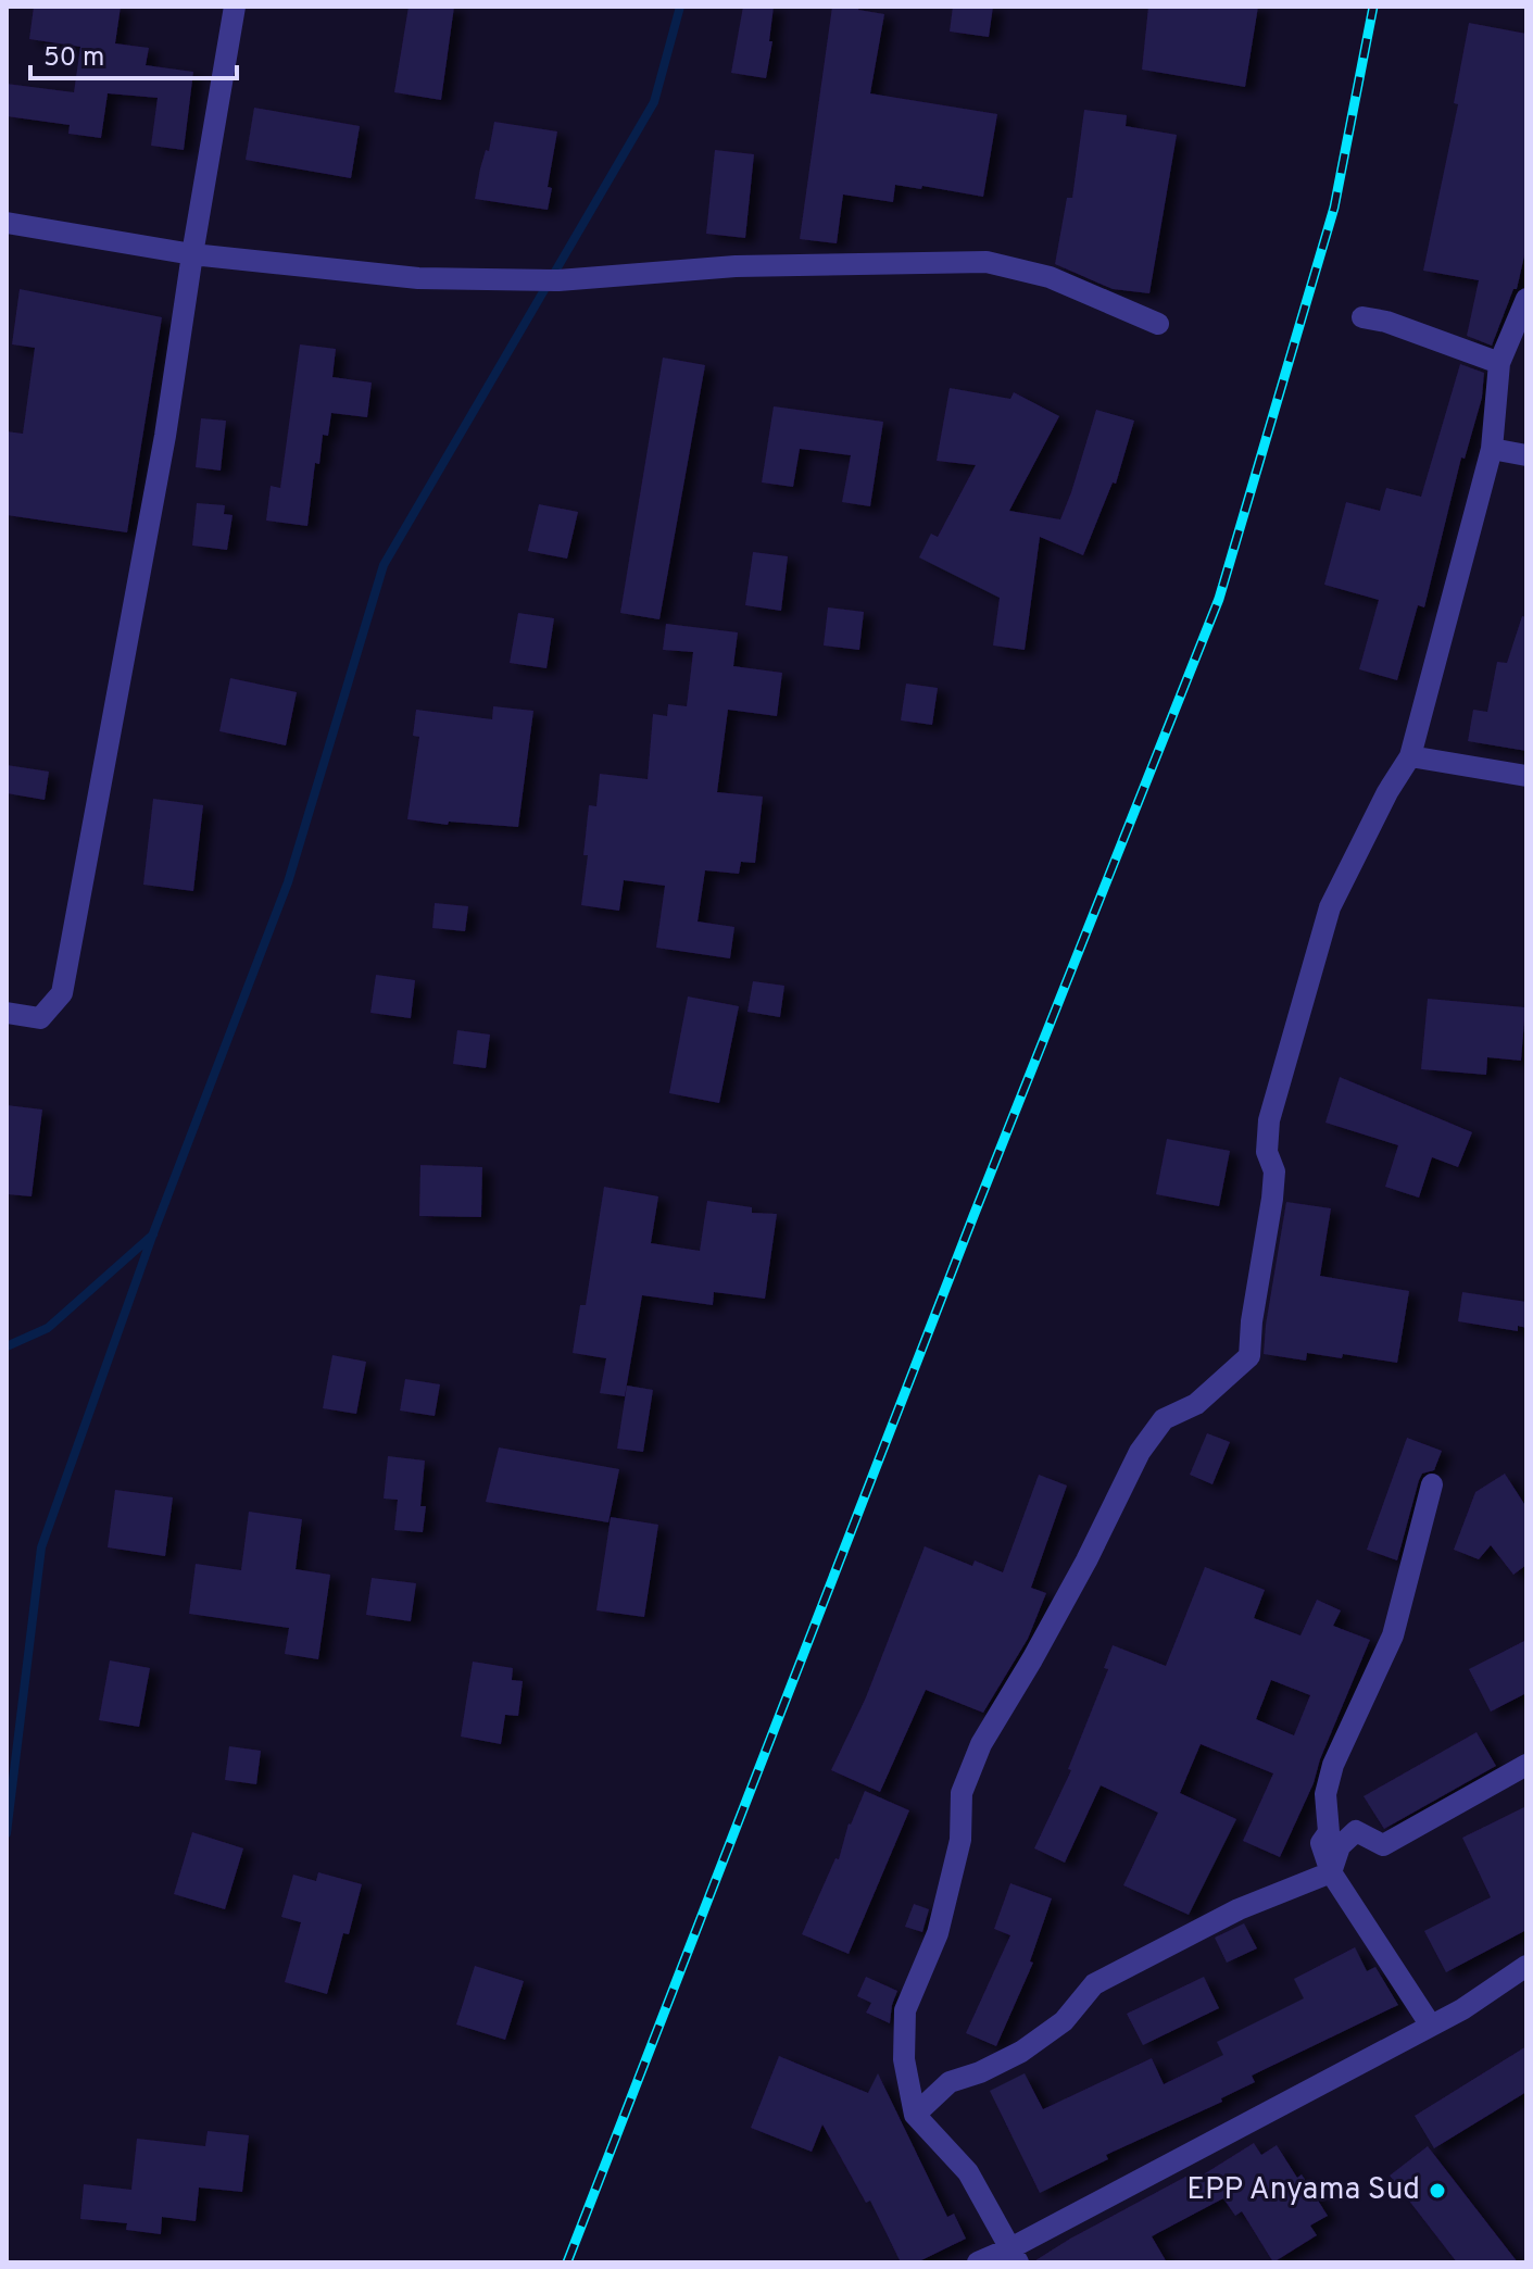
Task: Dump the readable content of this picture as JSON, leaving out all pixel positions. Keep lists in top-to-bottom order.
{
  "places": ["EPP Anyama Sud"],
  "scale_bar": "50 m"
}
